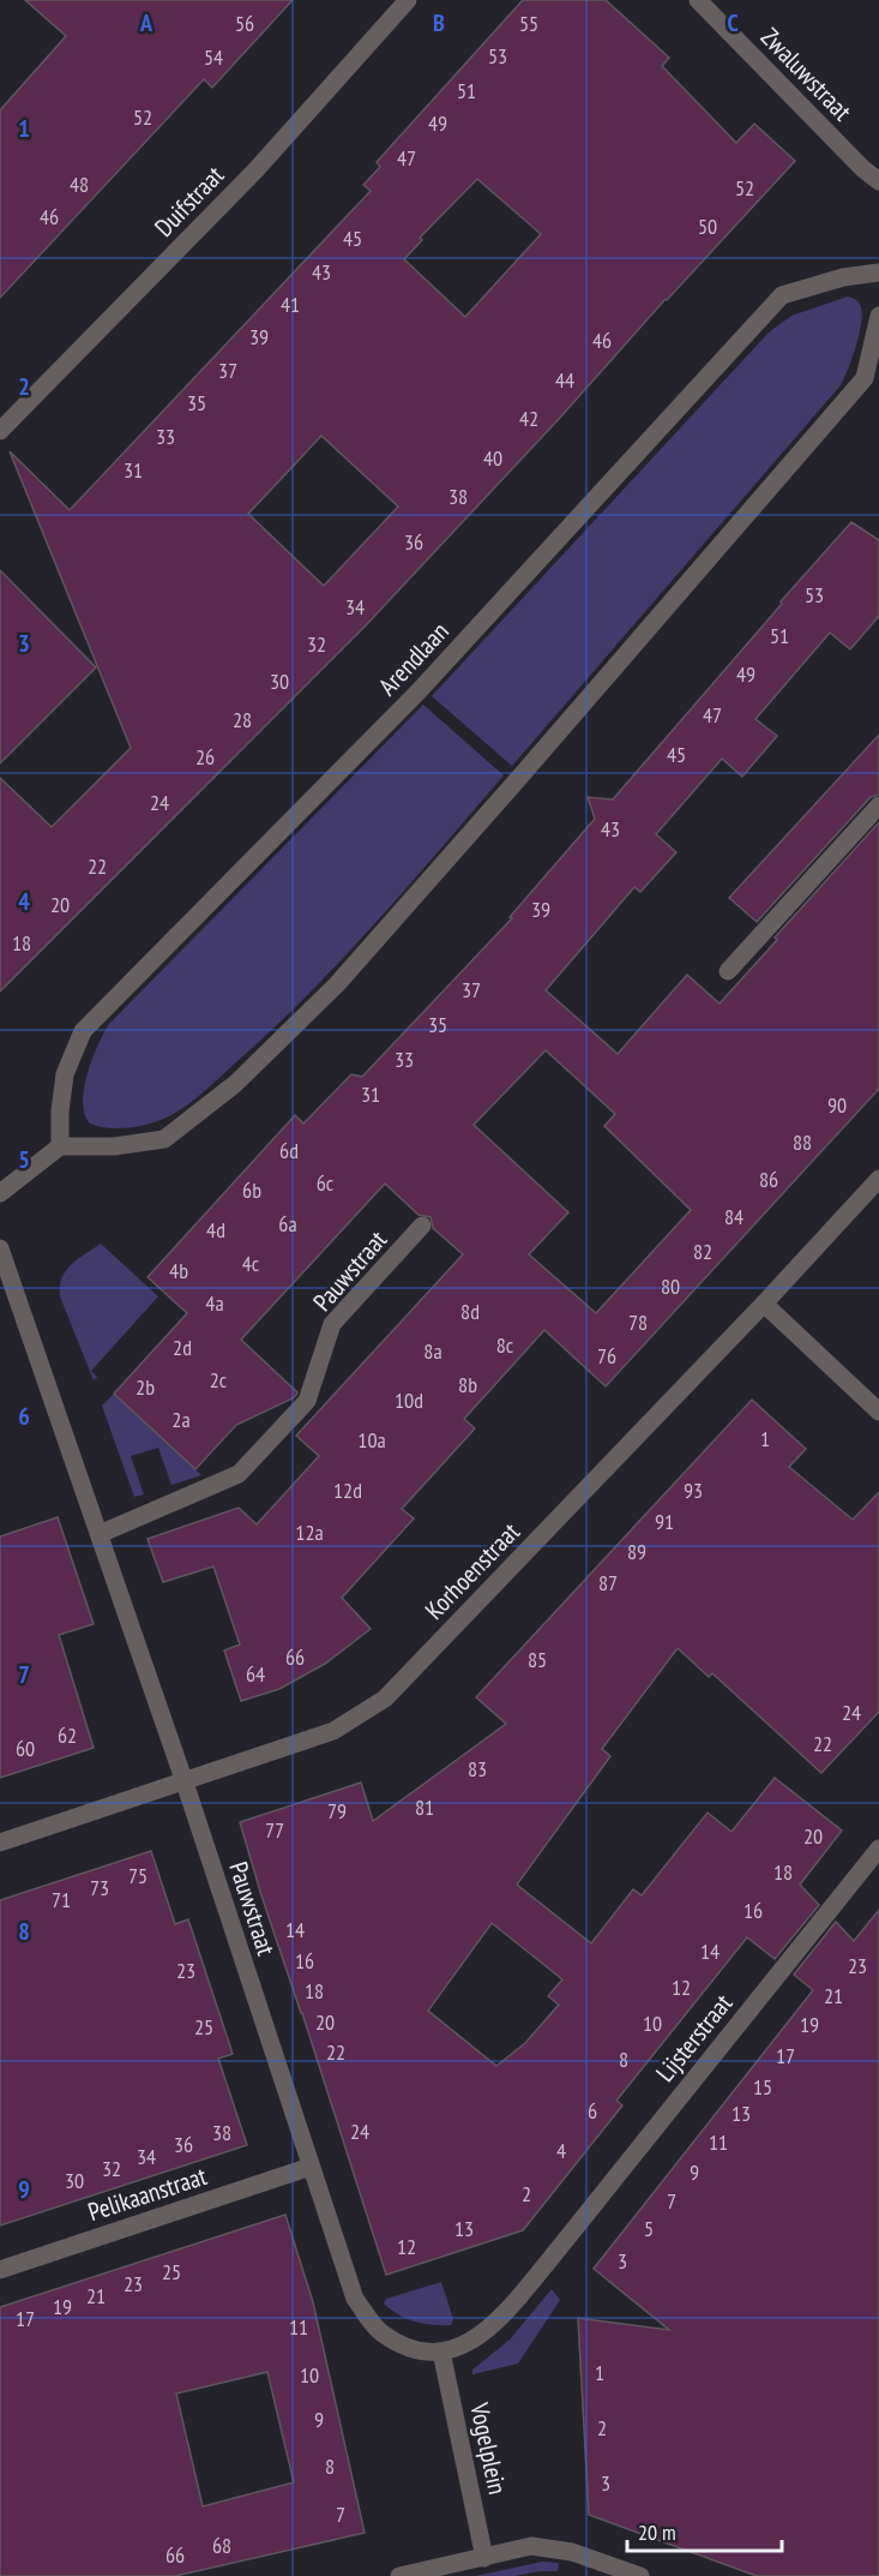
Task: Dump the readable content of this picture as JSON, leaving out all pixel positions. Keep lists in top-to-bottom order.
{
  "streets": {
    "street": [
      "Zwaluwstraat",
      "Duifstraat",
      "Arendlaan",
      "Pauwstraat",
      "Korhoenstraat",
      "Lijsterstraat",
      "Pelikaanstraat",
      "Vogelplein"
    ]
  },
  "crossings": [
    ["Pauwstraat", "Korhoenstraat"],
    ["Pauwstraat", "Lijsterstraat"],
    ["Pauwstraat", "Pelikaanstraat"],
    ["Pauwstraat", "Vogelplein"],
    ["Lijsterstraat", "Vogelplein"]
  ],
  "house_numbers": [
    "56",
    "55",
    "53",
    "54",
    "51",
    "52",
    "49",
    "47",
    "48",
    "52",
    "46",
    "50",
    "45",
    "43",
    "41",
    "39",
    "46",
    "37",
    "44",
    "35",
    "42",
    "33",
    "40",
    "31",
    "38",
    "36",
    "53",
    "34",
    "51",
    "32",
    "49",
    "30",
    "47",
    "28",
    "45",
    "26",
    "24",
    "43",
    "22",
    "20",
    "39",
    "18",
    "37",
    "35",
    "33",
    "31",
    "90",
    "88",
    "6d",
    "86",
    "6c",
    "6b",
    "84",
    "6a",
    "4d",
    "82",
    "4c",
    "4b",
    "80",
    "4a",
    "8d",
    "78",
    "8c",
    "2d",
    "8a",
    "76",
    "2c",
    "8b",
    "2b",
    "10d",
    "2a",
    "1",
    "10a",
    "12d",
    "93",
    "91",
    "12a",
    "89",
    "87",
    "66",
    "85",
    "64",
    "24",
    "62",
    "22",
    "60",
    "83",
    "81",
    "79",
    "77",
    "20",
    "18",
    "75",
    "73",
    "71",
    "16",
    "14",
    "14",
    "16",
    "23",
    "23",
    "12",
    "18",
    "21",
    "20",
    "10",
    "19",
    "25",
    "22",
    "17",
    "8",
    "15",
    "6",
    "13",
    "24",
    "38",
    "11",
    "36",
    "4",
    "34",
    "32",
    "9",
    "30",
    "2",
    "7",
    "13",
    "5",
    "12",
    "3",
    "25",
    "23",
    "21",
    "19",
    "17",
    "11",
    "1",
    "10",
    "9",
    "2",
    "8",
    "3",
    "7",
    "68",
    "66"
  ],
  "scale_bar": "20 m",
  "grid": {
    "columns": ["A", "B", "C"],
    "rows": [
      "1",
      "2",
      "3",
      "4",
      "5",
      "6",
      "7",
      "8",
      "9"
    ]
  }
}
